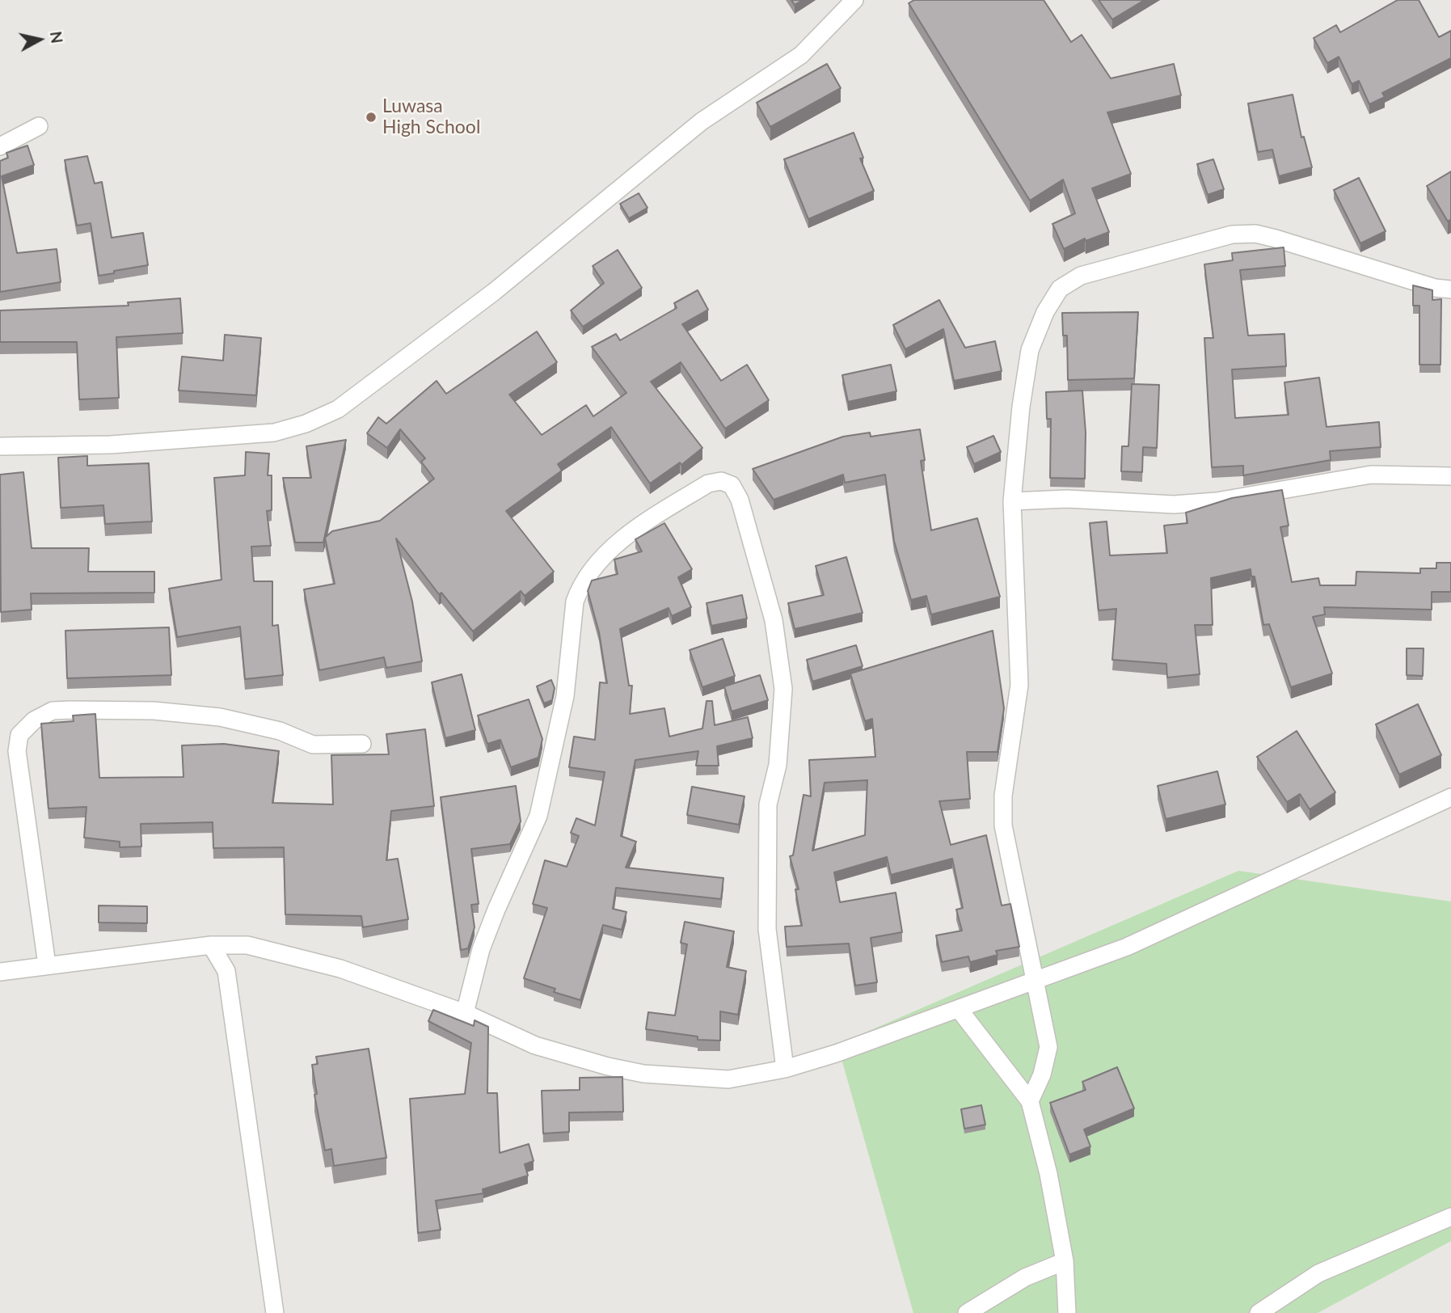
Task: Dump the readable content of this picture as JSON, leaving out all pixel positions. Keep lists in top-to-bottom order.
{
  "places": ["Luwasa High School"],
  "north": "right"
}
